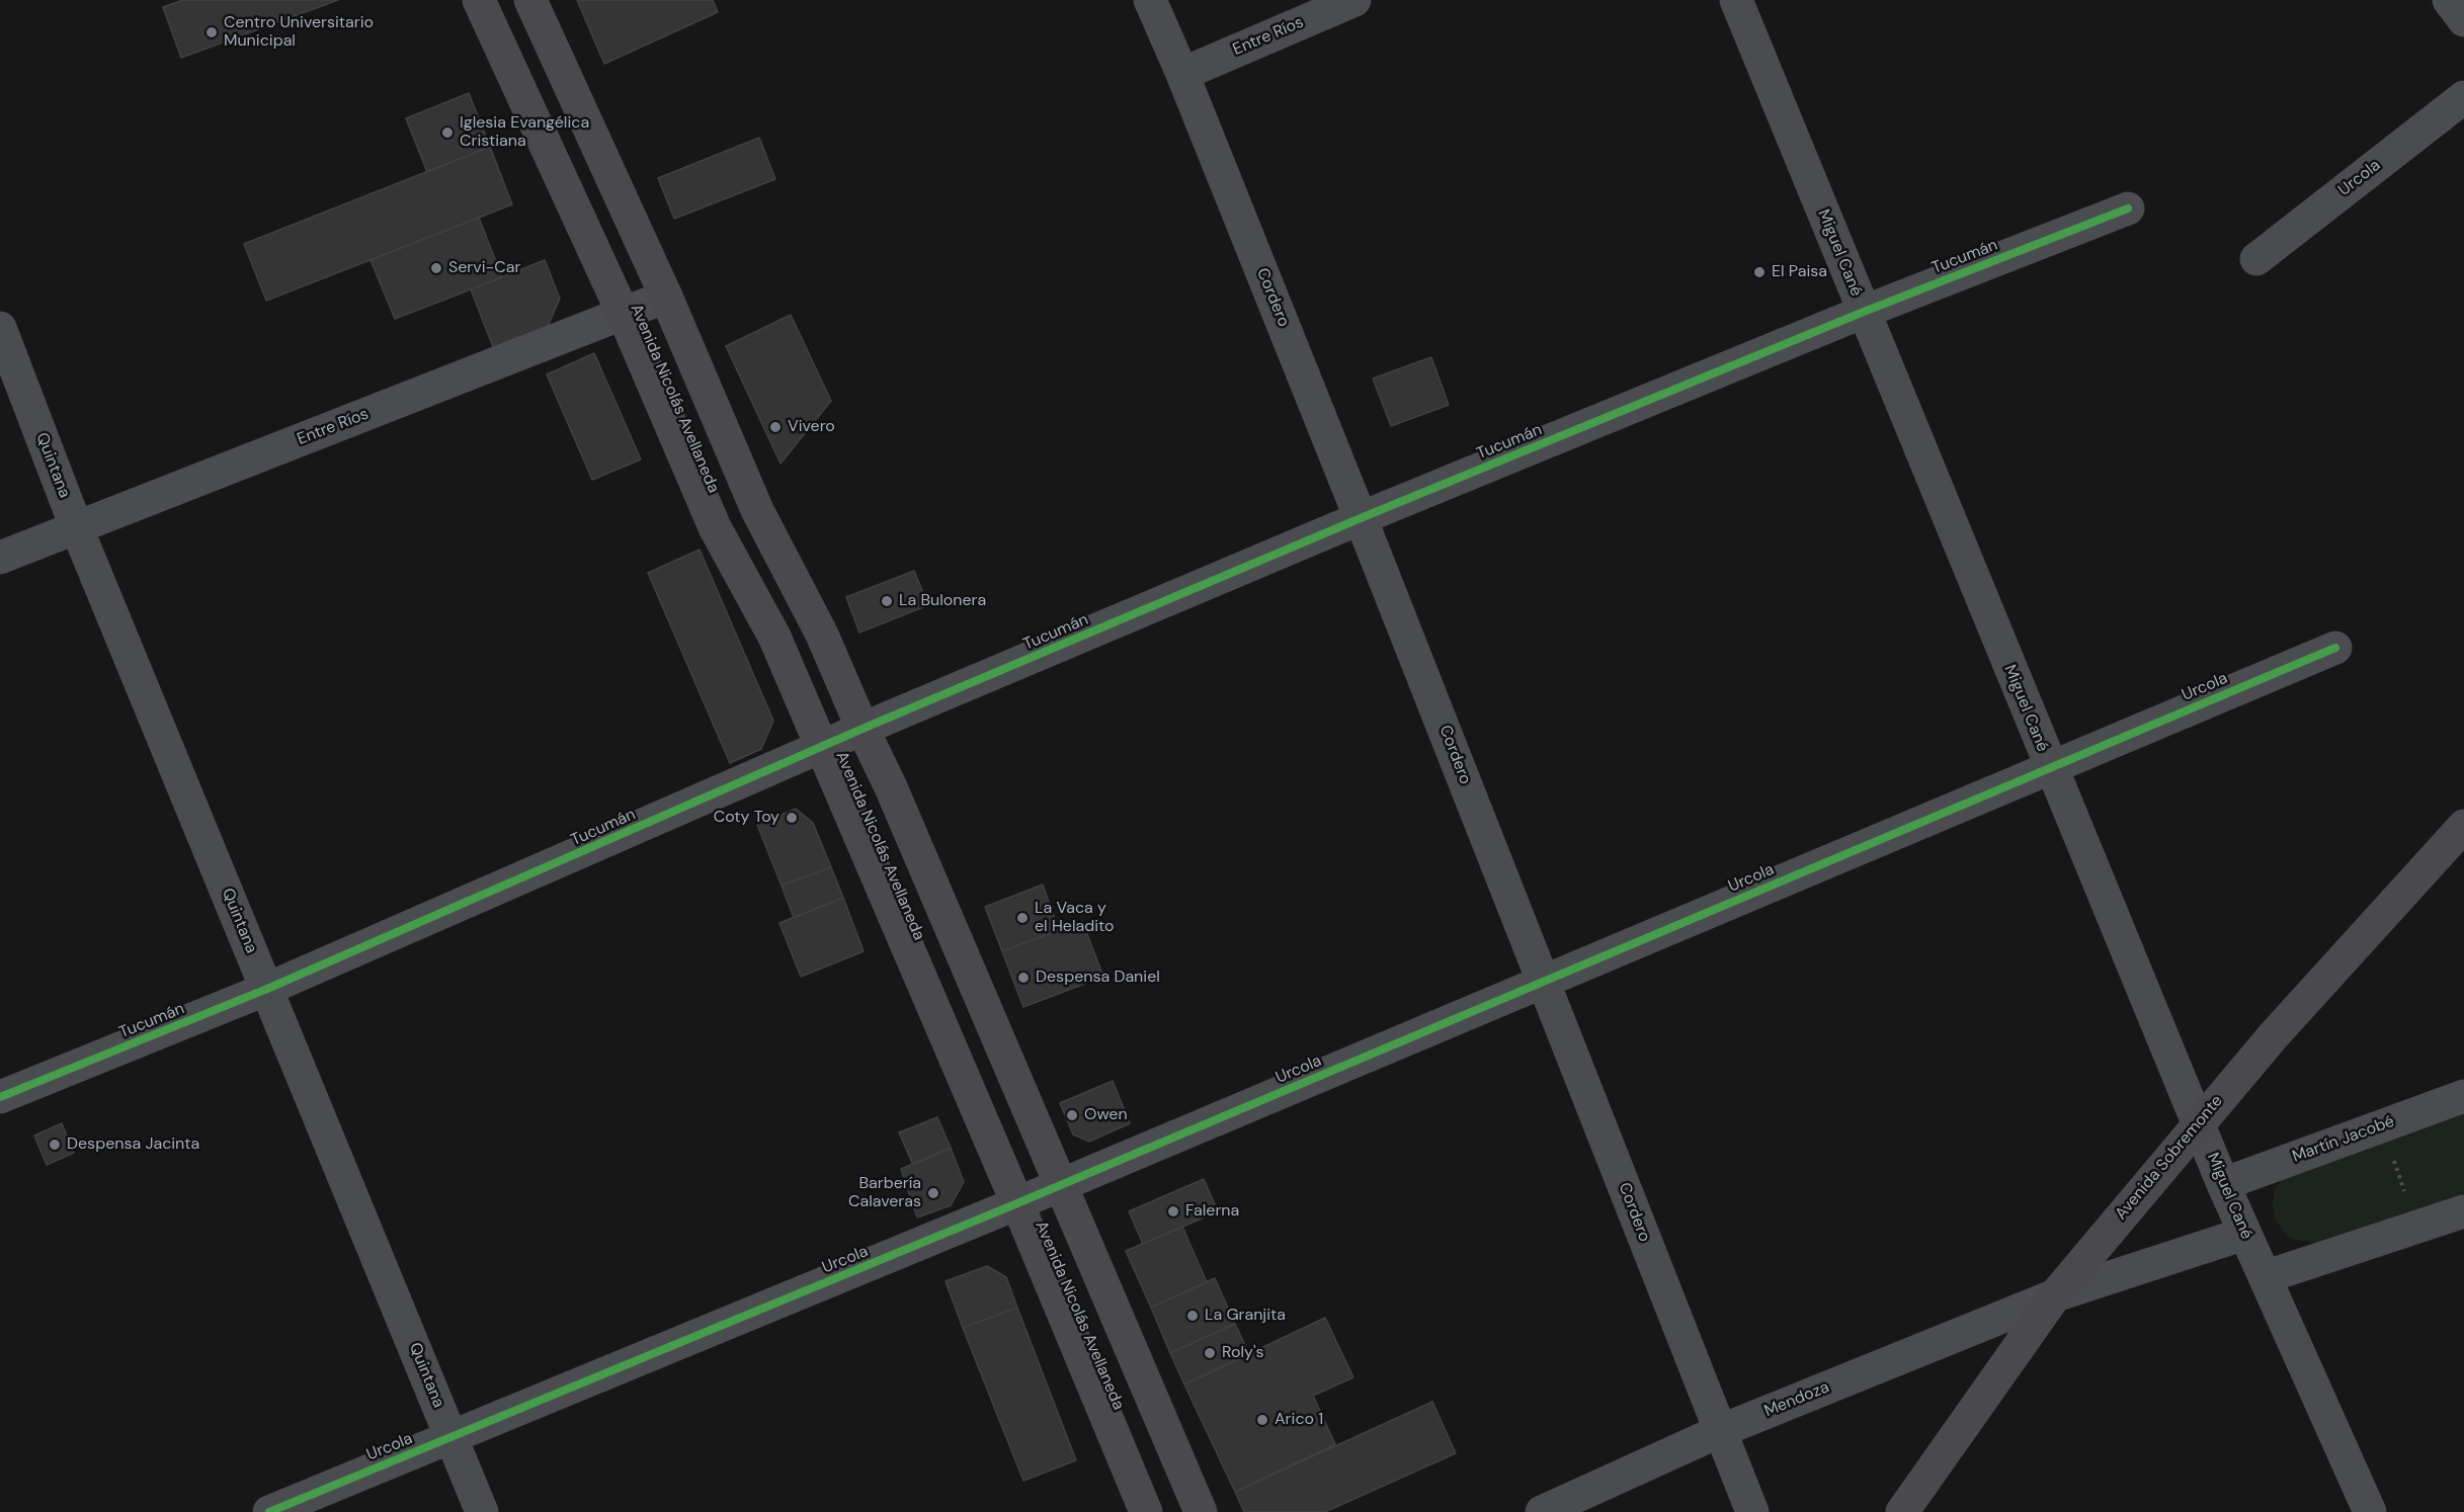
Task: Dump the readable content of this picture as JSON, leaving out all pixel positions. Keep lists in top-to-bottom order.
{
  "streets": {
    "main road": ["Avenida Nicolás Avellaneda", "Avenida Sobremonte"],
    "street": [
      "Entre Ríos",
      "Urcola",
      "Miguel Cané",
      "Tucumán",
      "Cordero",
      "Quintana",
      "Martín Jacobé",
      "Mendoza"
    ]
  },
  "crossings": [
    ["Entre Ríos", "Cordero"],
    ["Entre Ríos", "Avenida Nicolás Avellaneda"],
    ["Entre Ríos", "Quintana"],
    ["Urcola", "Miguel Cané"],
    ["Urcola", "Cordero"],
    ["Urcola", "Avenida Nicolás Avellaneda"],
    ["Urcola", "Quintana"],
    ["Miguel Cané", "Tucumán"],
    ["Miguel Cané", "Martín Jacobé"],
    ["Miguel Cané", "Avenida Sobremonte"],
    ["Miguel Cané", "Mendoza"],
    ["Tucumán", "Cordero"],
    ["Tucumán", "Avenida Nicolás Avellaneda"],
    ["Tucumán", "Quintana"],
    ["Cordero", "Mendoza"],
    ["Avenida Sobremonte", "Mendoza"]
  ],
  "places": [
    "Centro Universitario Municipal",
    "Iglesia Evangélica Cristiana",
    "Servi-Car",
    "El Paisa",
    "Vivero",
    "La Bulonera",
    "Coty Toy",
    "La Vaca y el Heladito",
    "Despensa Daniel",
    "Owen",
    "Despensa Jacinta",
    "Barbería Calaveras",
    "Falerna",
    "La Granjita",
    "Roly's",
    "Arico 1"
  ]
}
